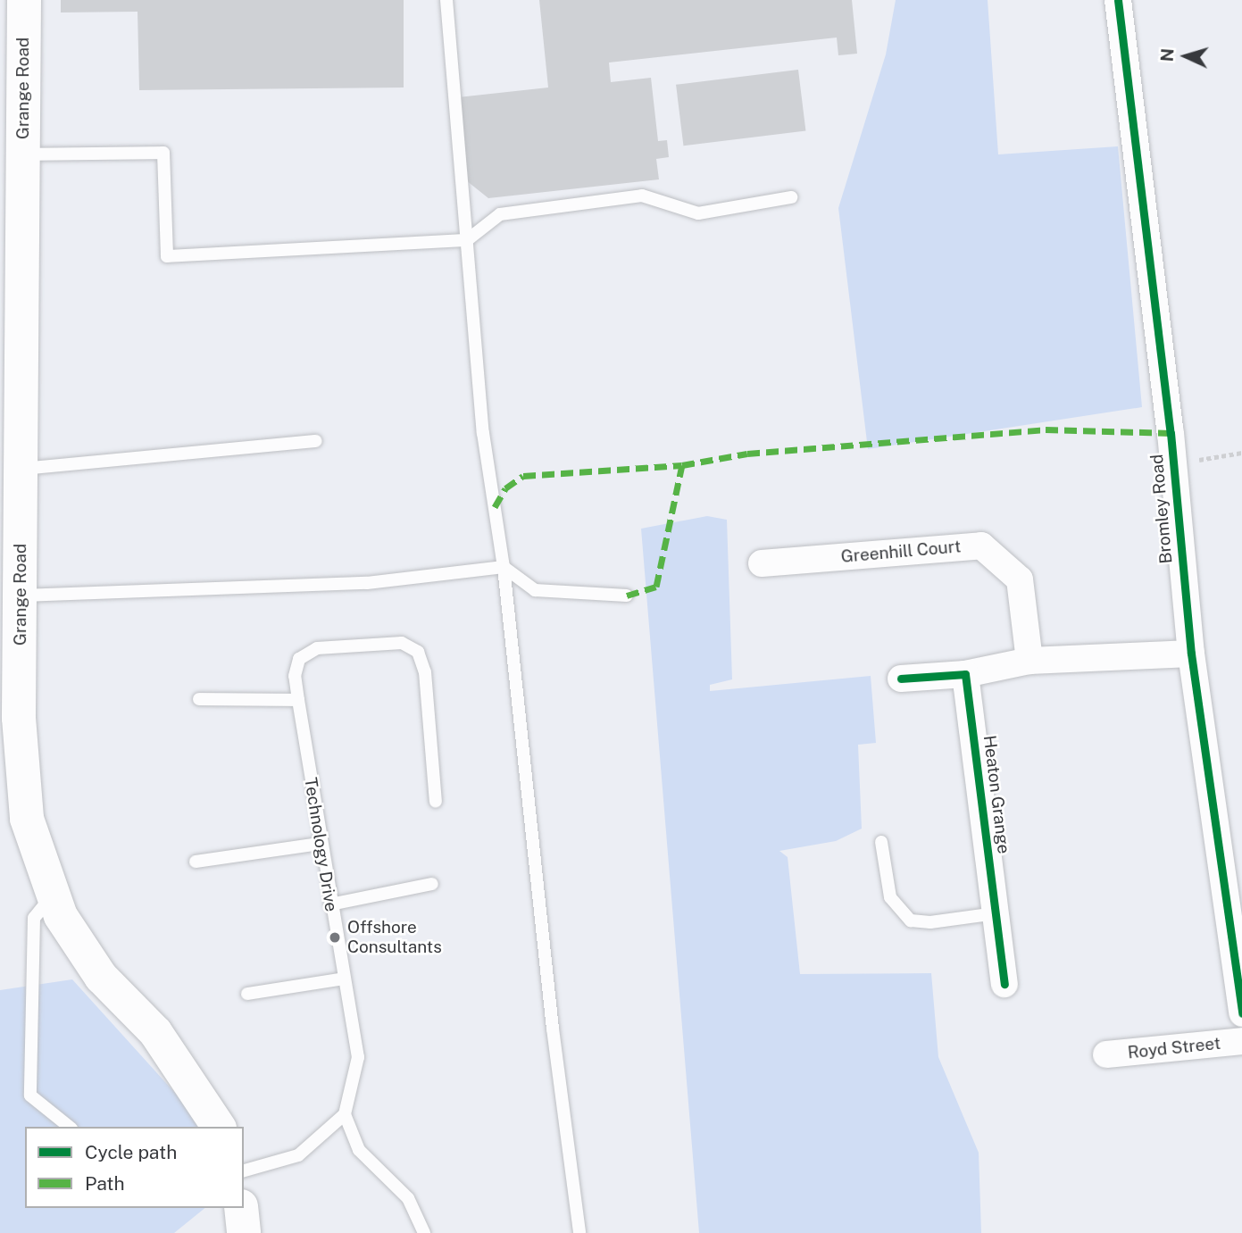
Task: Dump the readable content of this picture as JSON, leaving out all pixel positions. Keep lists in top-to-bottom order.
{
  "streets": {
    "main road": ["Grange Road"],
    "street": [
      "Bromley Road",
      "Greenhill Court",
      "Heaton Grange",
      "Royd Street"
    ],
    "lane": ["Technology Drive"]
  },
  "places": ["Offshore Consultants"],
  "legend": ["Cycle path", "Path"],
  "north": "left"
}
